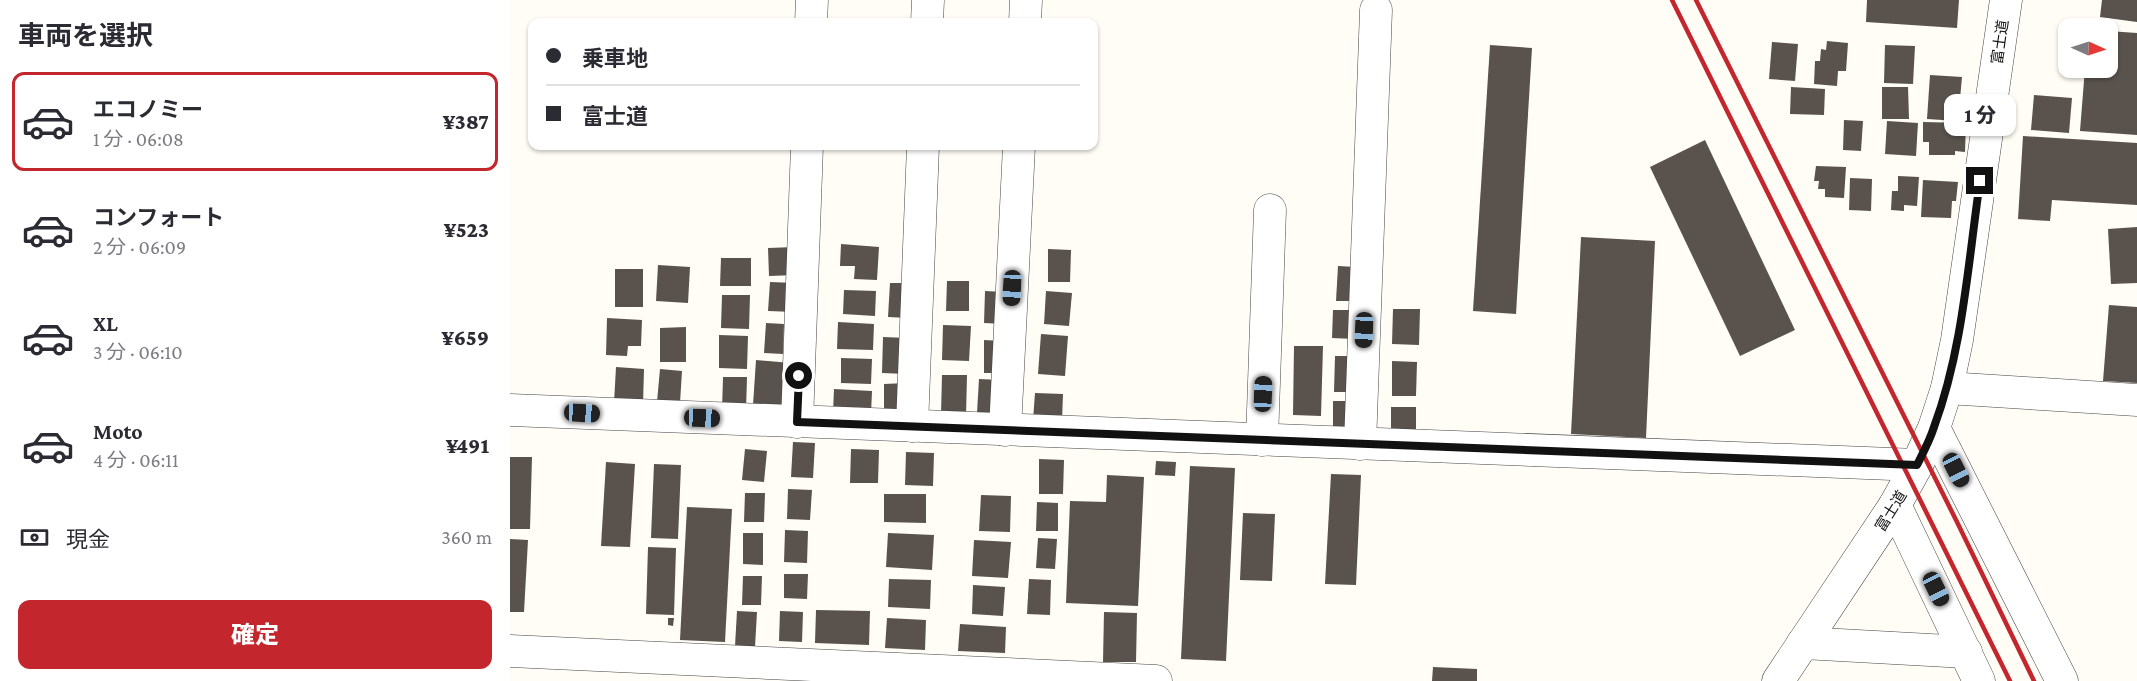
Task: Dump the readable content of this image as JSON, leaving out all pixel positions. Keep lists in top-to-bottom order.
{
  "streets": {
    "street": ["富士道"]
  },
  "north": "right",
  "page": {
    "heading": "車両を選択",
    "banner": ["乗車地", "富士道"],
    "list": [
      {
        "name": "エコノミー",
        "note": "1 分 · 06:08",
        "value": "¥387"
      },
      {
        "name": "コンフォート",
        "note": "2 分 · 06:09",
        "value": "¥523"
      },
      {
        "name": "XL",
        "note": "3 分 · 06:10",
        "value": "¥659"
      },
      {
        "name": "Moto",
        "note": "4 分 · 06:11",
        "value": "¥491"
      }
    ],
    "bubble": "1 分",
    "pay": ["現金", "360 m"],
    "buttons": "確定"
  }
}
